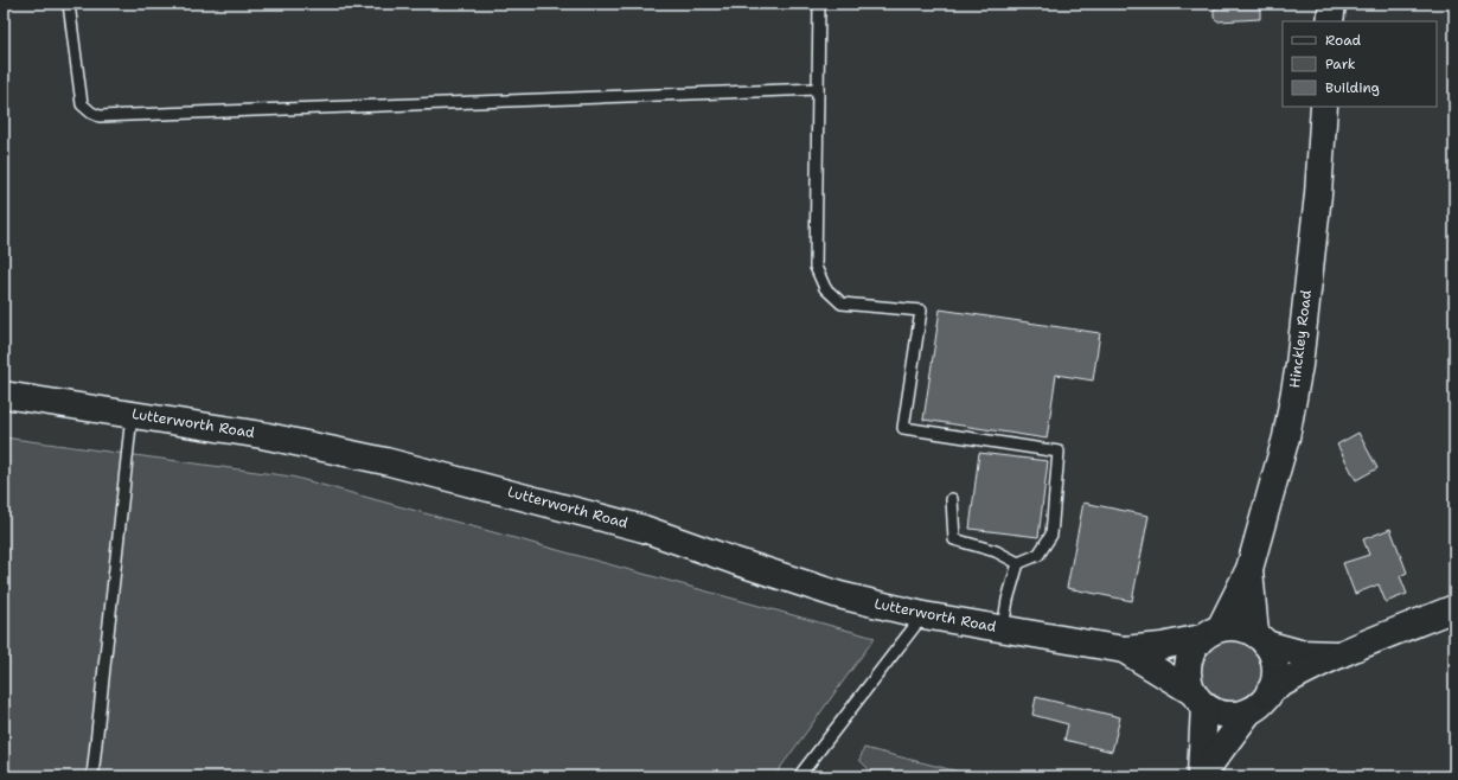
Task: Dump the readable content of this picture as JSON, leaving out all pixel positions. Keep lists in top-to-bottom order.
{
  "streets": {
    "main road": ["Hinckley Road", "Lutterworth Road"]
  },
  "crossings": [
    ["Hinckley Road", "Lutterworth Road"]
  ],
  "legend": ["Road", "Park", "Building"]
}
